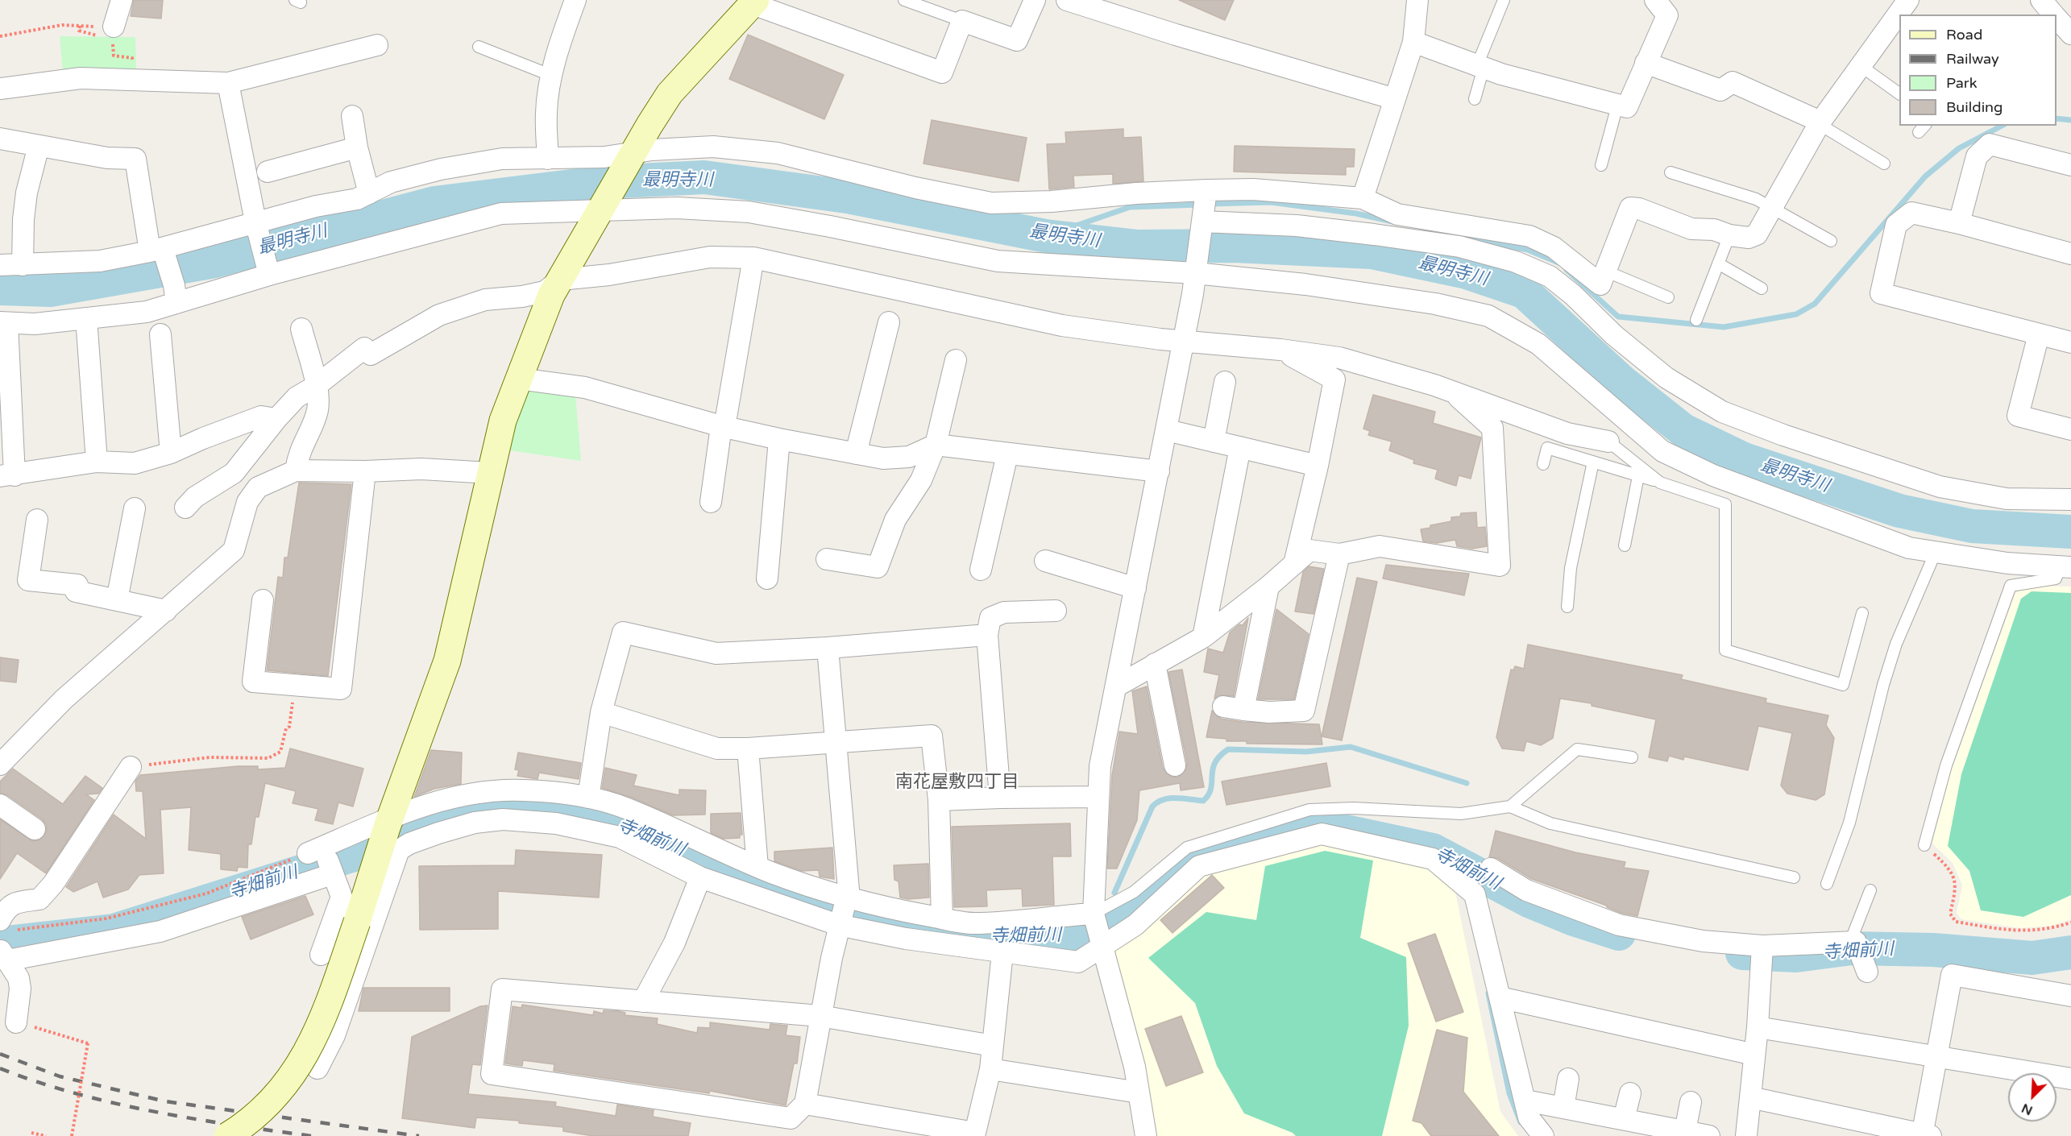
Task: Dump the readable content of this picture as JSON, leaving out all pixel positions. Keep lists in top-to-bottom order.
{
  "districts": ["南花屋敷四丁目"],
  "water": ["最明寺川", "寺畑前川"],
  "legend": [
    "Road",
    "Railway",
    "Park",
    "Building"
  ],
  "north": "bottom left"
}
